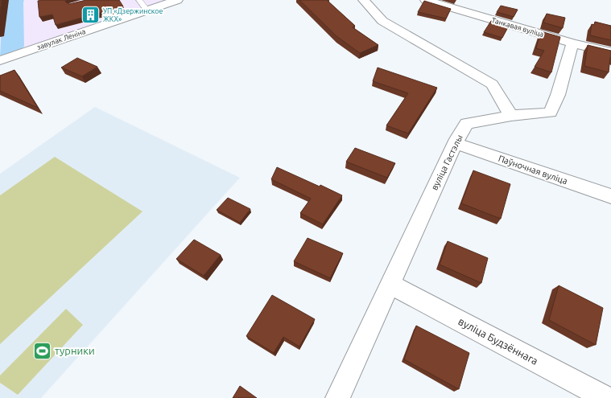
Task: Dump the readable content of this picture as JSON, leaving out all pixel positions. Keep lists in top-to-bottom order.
{
  "streets": {
    "street": [
      "Танкавая вуліца",
      "завулак Леніна",
      "вуліца Гастэлы",
      "Паўночная вуліца",
      "вуліца Будзённага"
    ]
  },
  "crossings": [
    ["Танкавая вуліца", "вуліца Гастэлы"],
    ["вуліца Гастэлы", "Паўночная вуліца"],
    ["вуліца Гастэлы", "вуліца Будзённага"]
  ],
  "places": {
    "building": ["УП «Дзержинское ЖКХ»"],
    "sports": ["турники"]
  }
}
